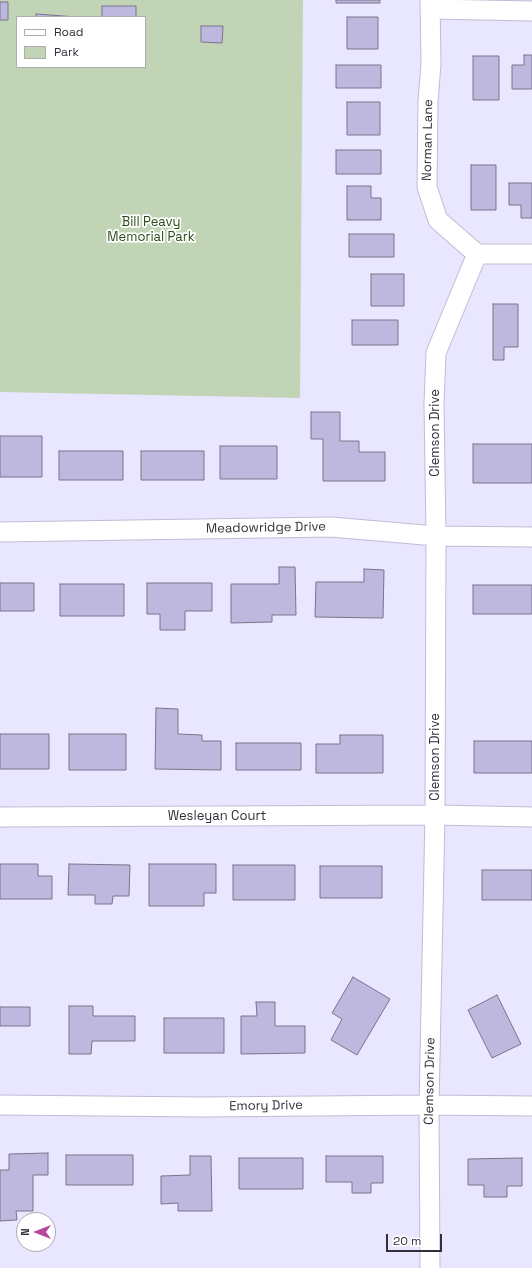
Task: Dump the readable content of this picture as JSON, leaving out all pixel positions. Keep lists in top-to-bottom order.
{
  "streets": {
    "street": [
      "Norman Lane",
      "Clemson Drive",
      "Meadowridge Drive",
      "Wesleyan Court",
      "Emory Drive"
    ]
  },
  "crossings": [
    ["Norman Lane", "Clemson Drive"],
    ["Clemson Drive", "Meadowridge Drive"],
    ["Clemson Drive", "Wesleyan Court"],
    ["Clemson Drive", "Emory Drive"]
  ],
  "parks": ["Bill Peavy Memorial Park"],
  "legend": ["Road", "Park"],
  "scale_bar": "20 m",
  "north": "left"
}
